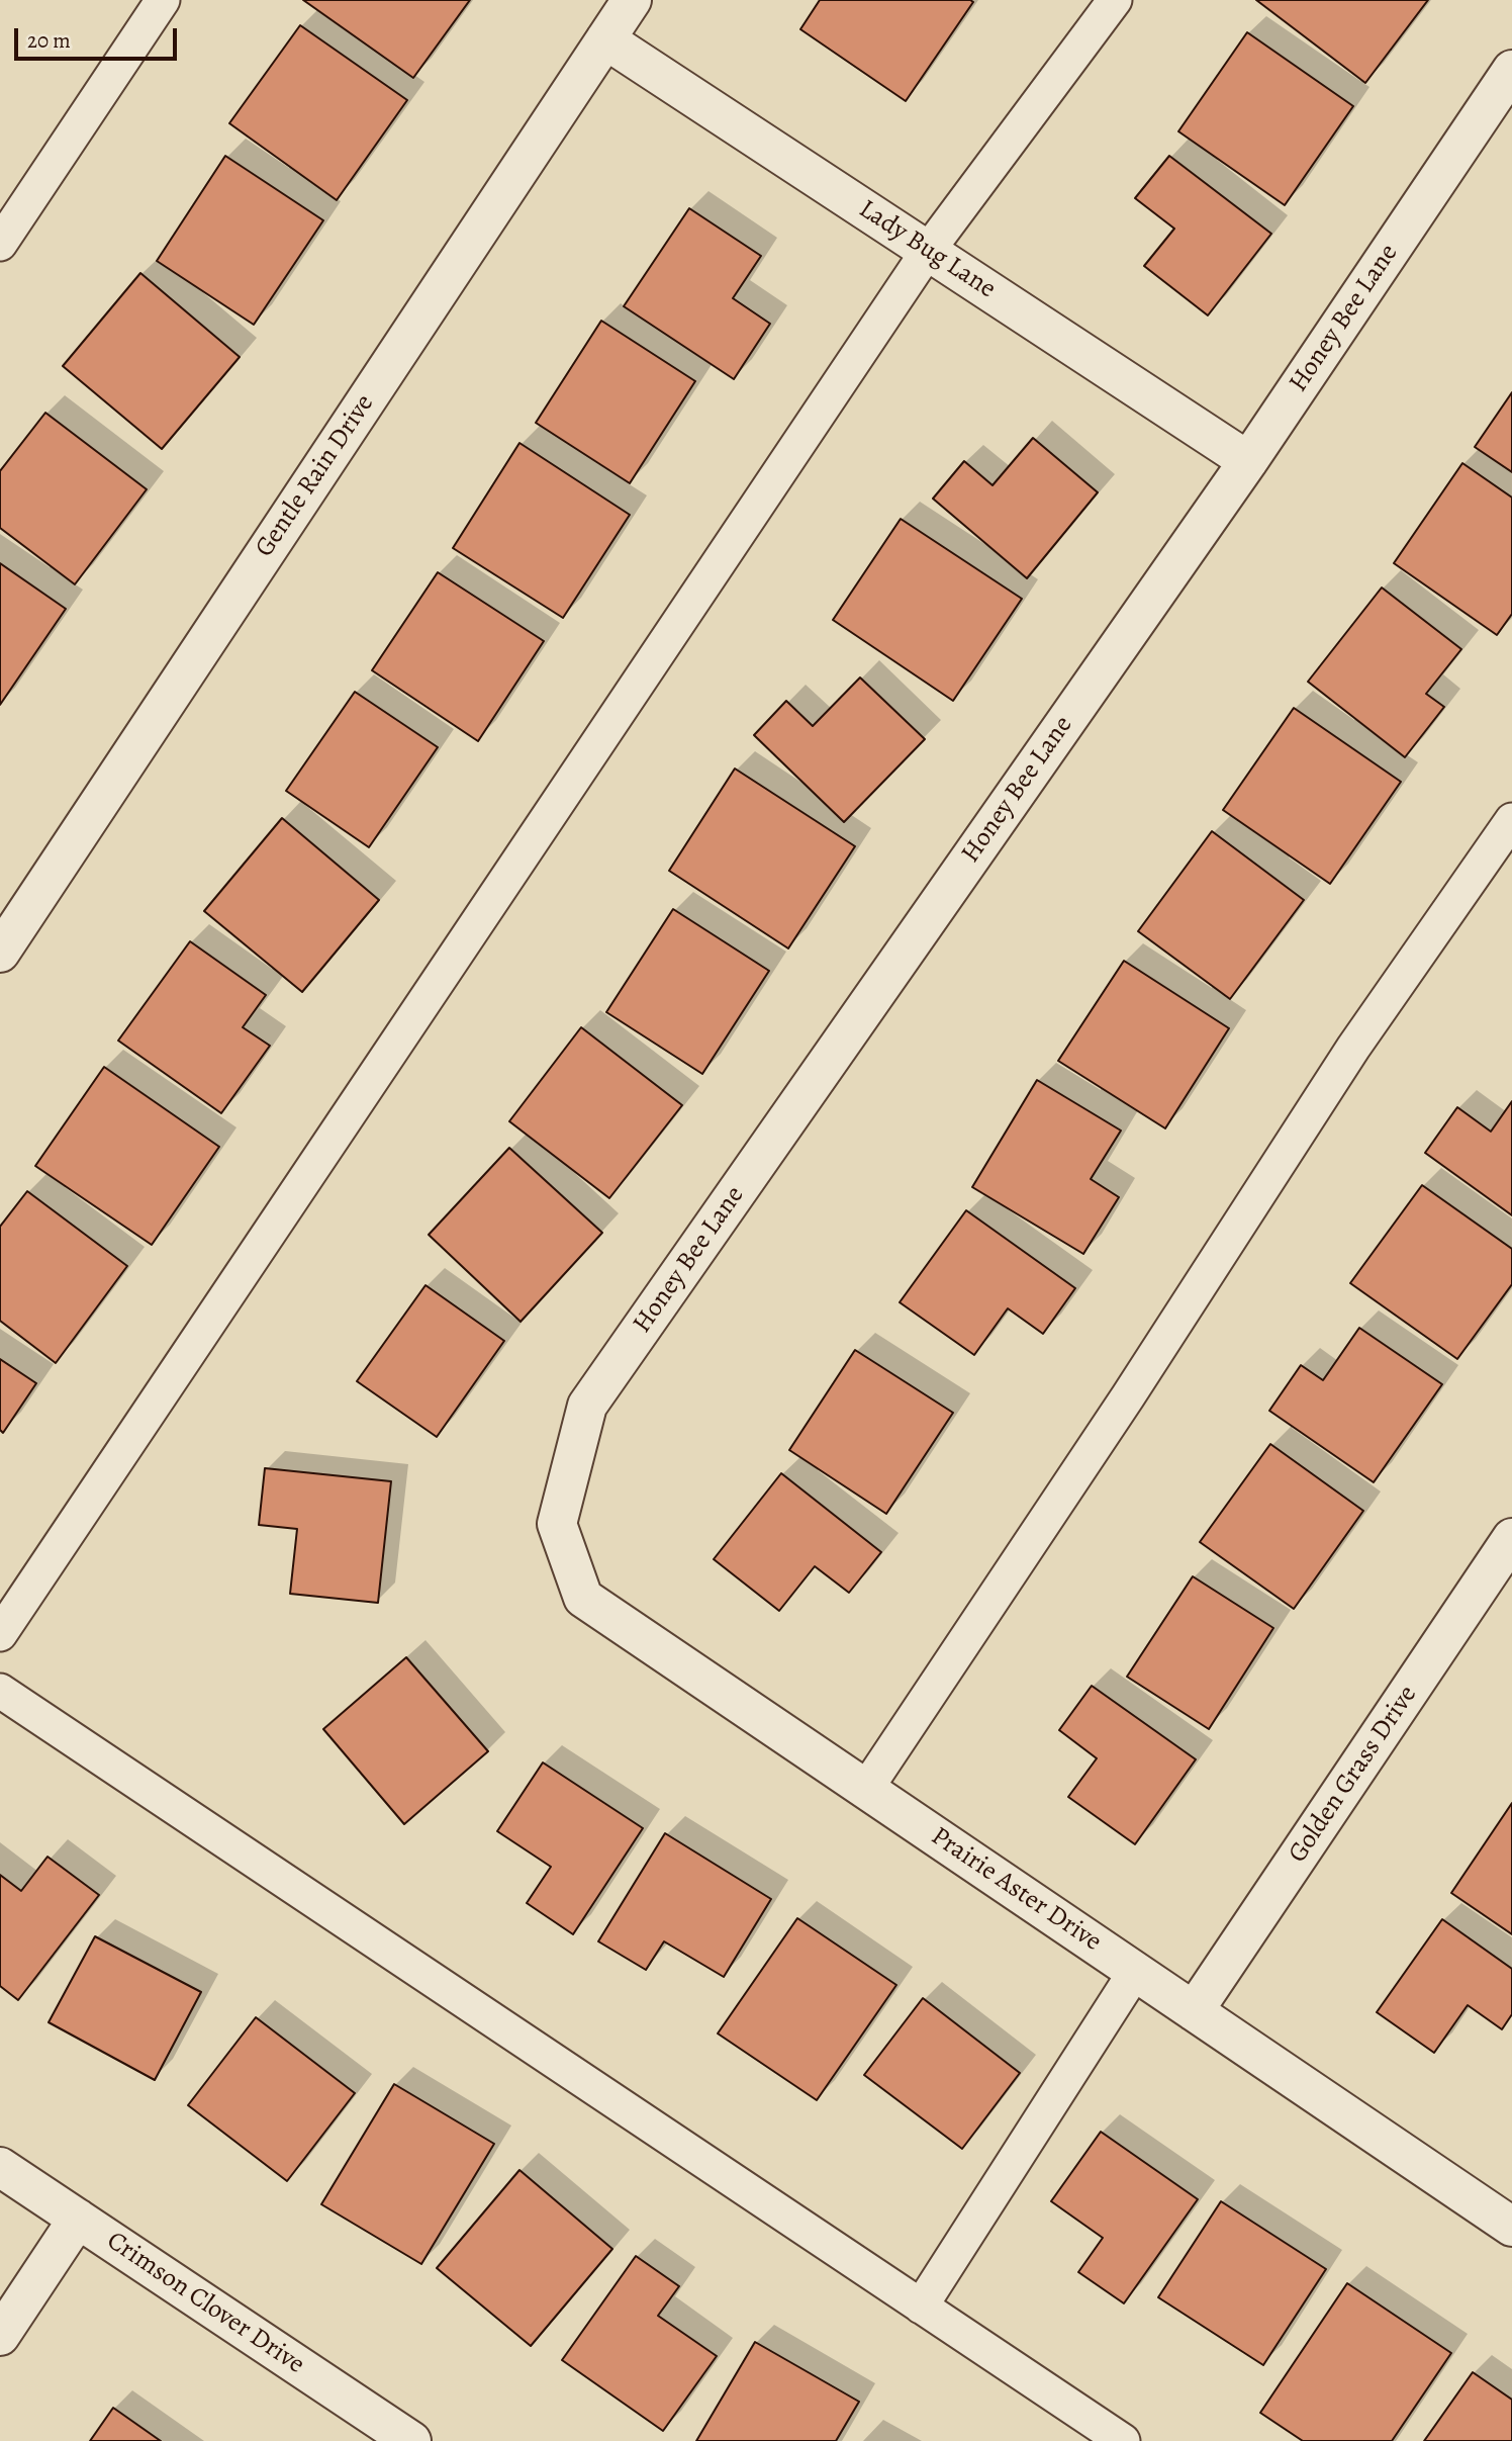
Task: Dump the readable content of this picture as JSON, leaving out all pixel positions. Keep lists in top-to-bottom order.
{
  "streets": {
    "street": [
      "Lady Bug Lane",
      "Honey Bee Lane",
      "Gentle Rain Drive",
      "Golden Grass Drive",
      "Prairie Aster Drive",
      "Crimson Clover Drive"
    ]
  },
  "crossings": [
    ["Lady Bug Lane", "Honey Bee Lane"],
    ["Lady Bug Lane", "Gentle Rain Drive"],
    ["Honey Bee Lane", "Prairie Aster Drive"],
    ["Golden Grass Drive", "Prairie Aster Drive"]
  ],
  "scale_bar": "20 m"
}
